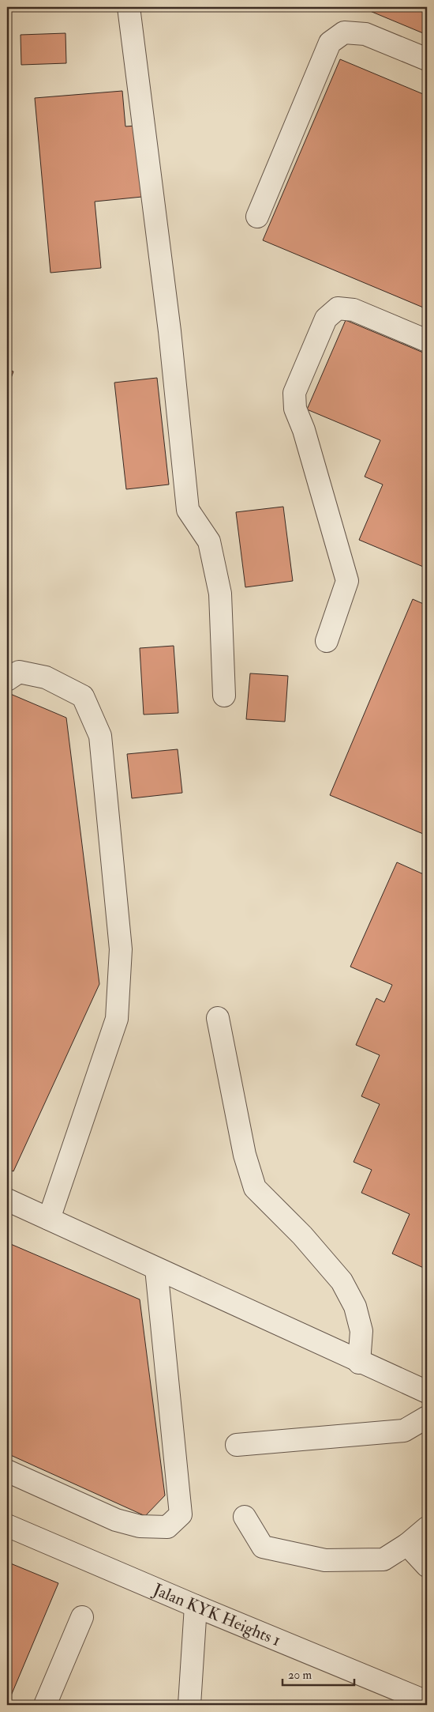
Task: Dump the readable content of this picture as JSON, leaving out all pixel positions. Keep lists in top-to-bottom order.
{
  "streets": {
    "street": ["Jalan KYK Heights 1"]
  },
  "scale_bar": "20 m"
}
